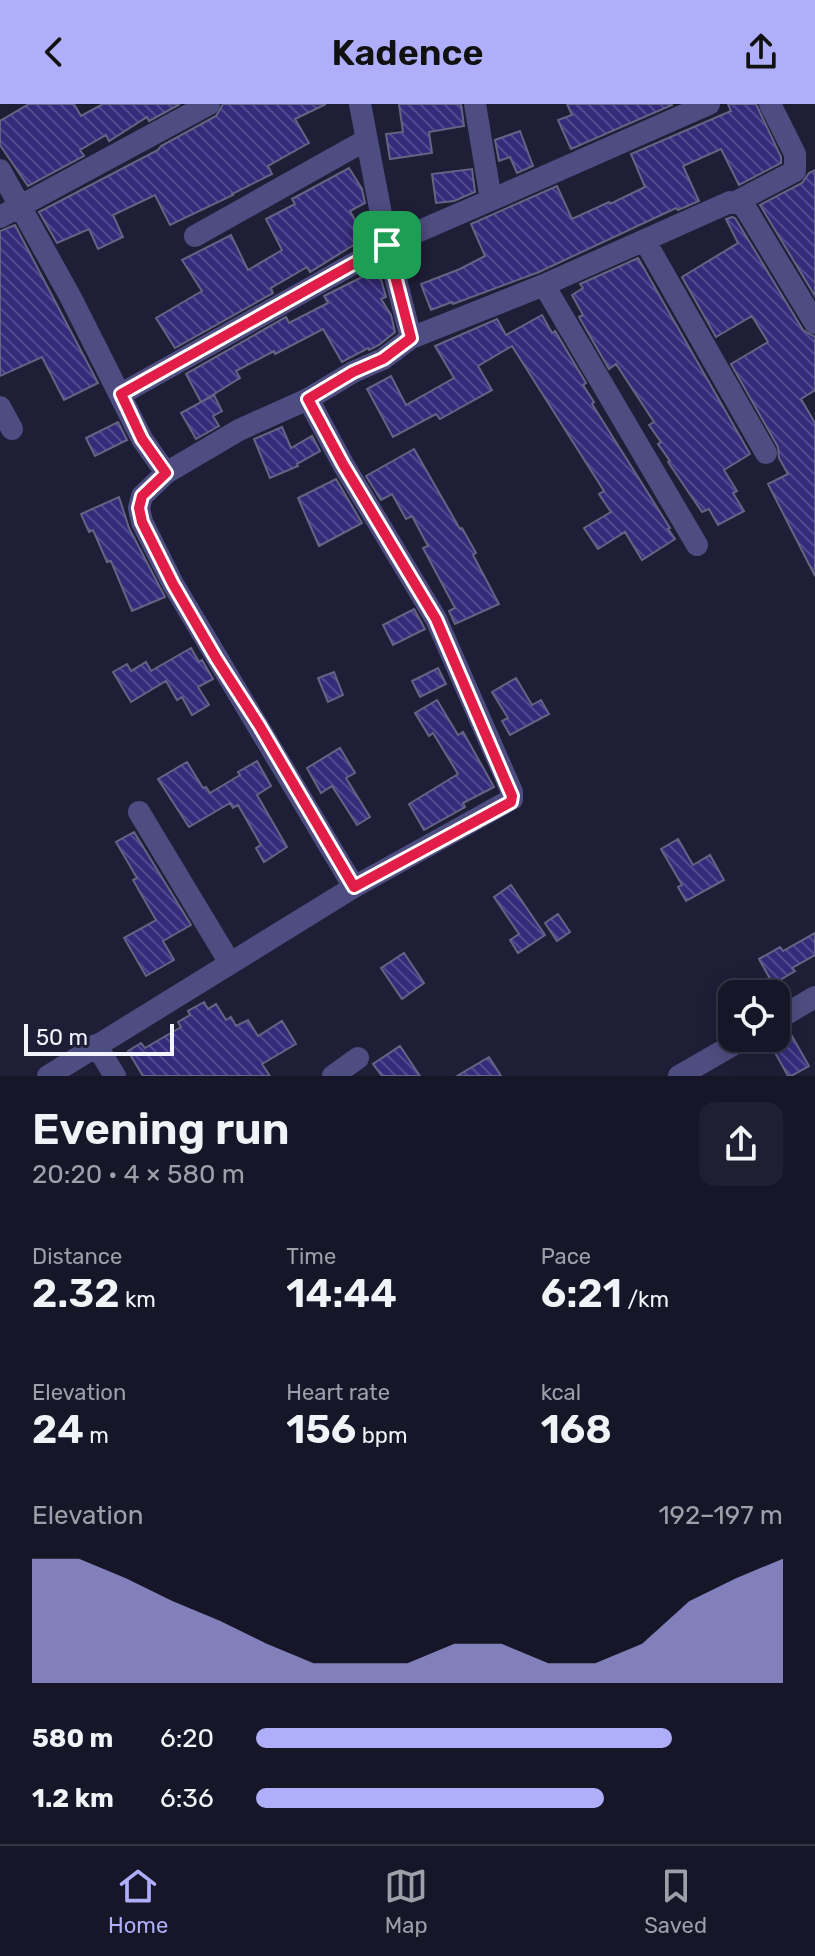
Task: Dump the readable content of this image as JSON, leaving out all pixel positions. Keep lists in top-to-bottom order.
{
  "scale_bar": "50 m",
  "page": {
    "header": "Kadence",
    "scale": "50 m",
    "heading": ["Evening run", "20:20 · 4 × 580 m"],
    "stats": [
      ["Distance", "2.32 km"],
      ["Time", "14:44"],
      ["Pace", "6:21 /km"],
      ["Elevation", "24 m"],
      ["Heart rate", "156 bpm"],
      ["kcal", "168"]
    ],
    "chart": ["Elevation", "192–197 m"],
    "list": [
      {
        "name": "580 m",
        "note": "6:20"
      },
      {
        "name": "1.2 km",
        "note": "6:36"
      }
    ],
    "tabs": ["Home", "Map", "Saved"]
  }
}
